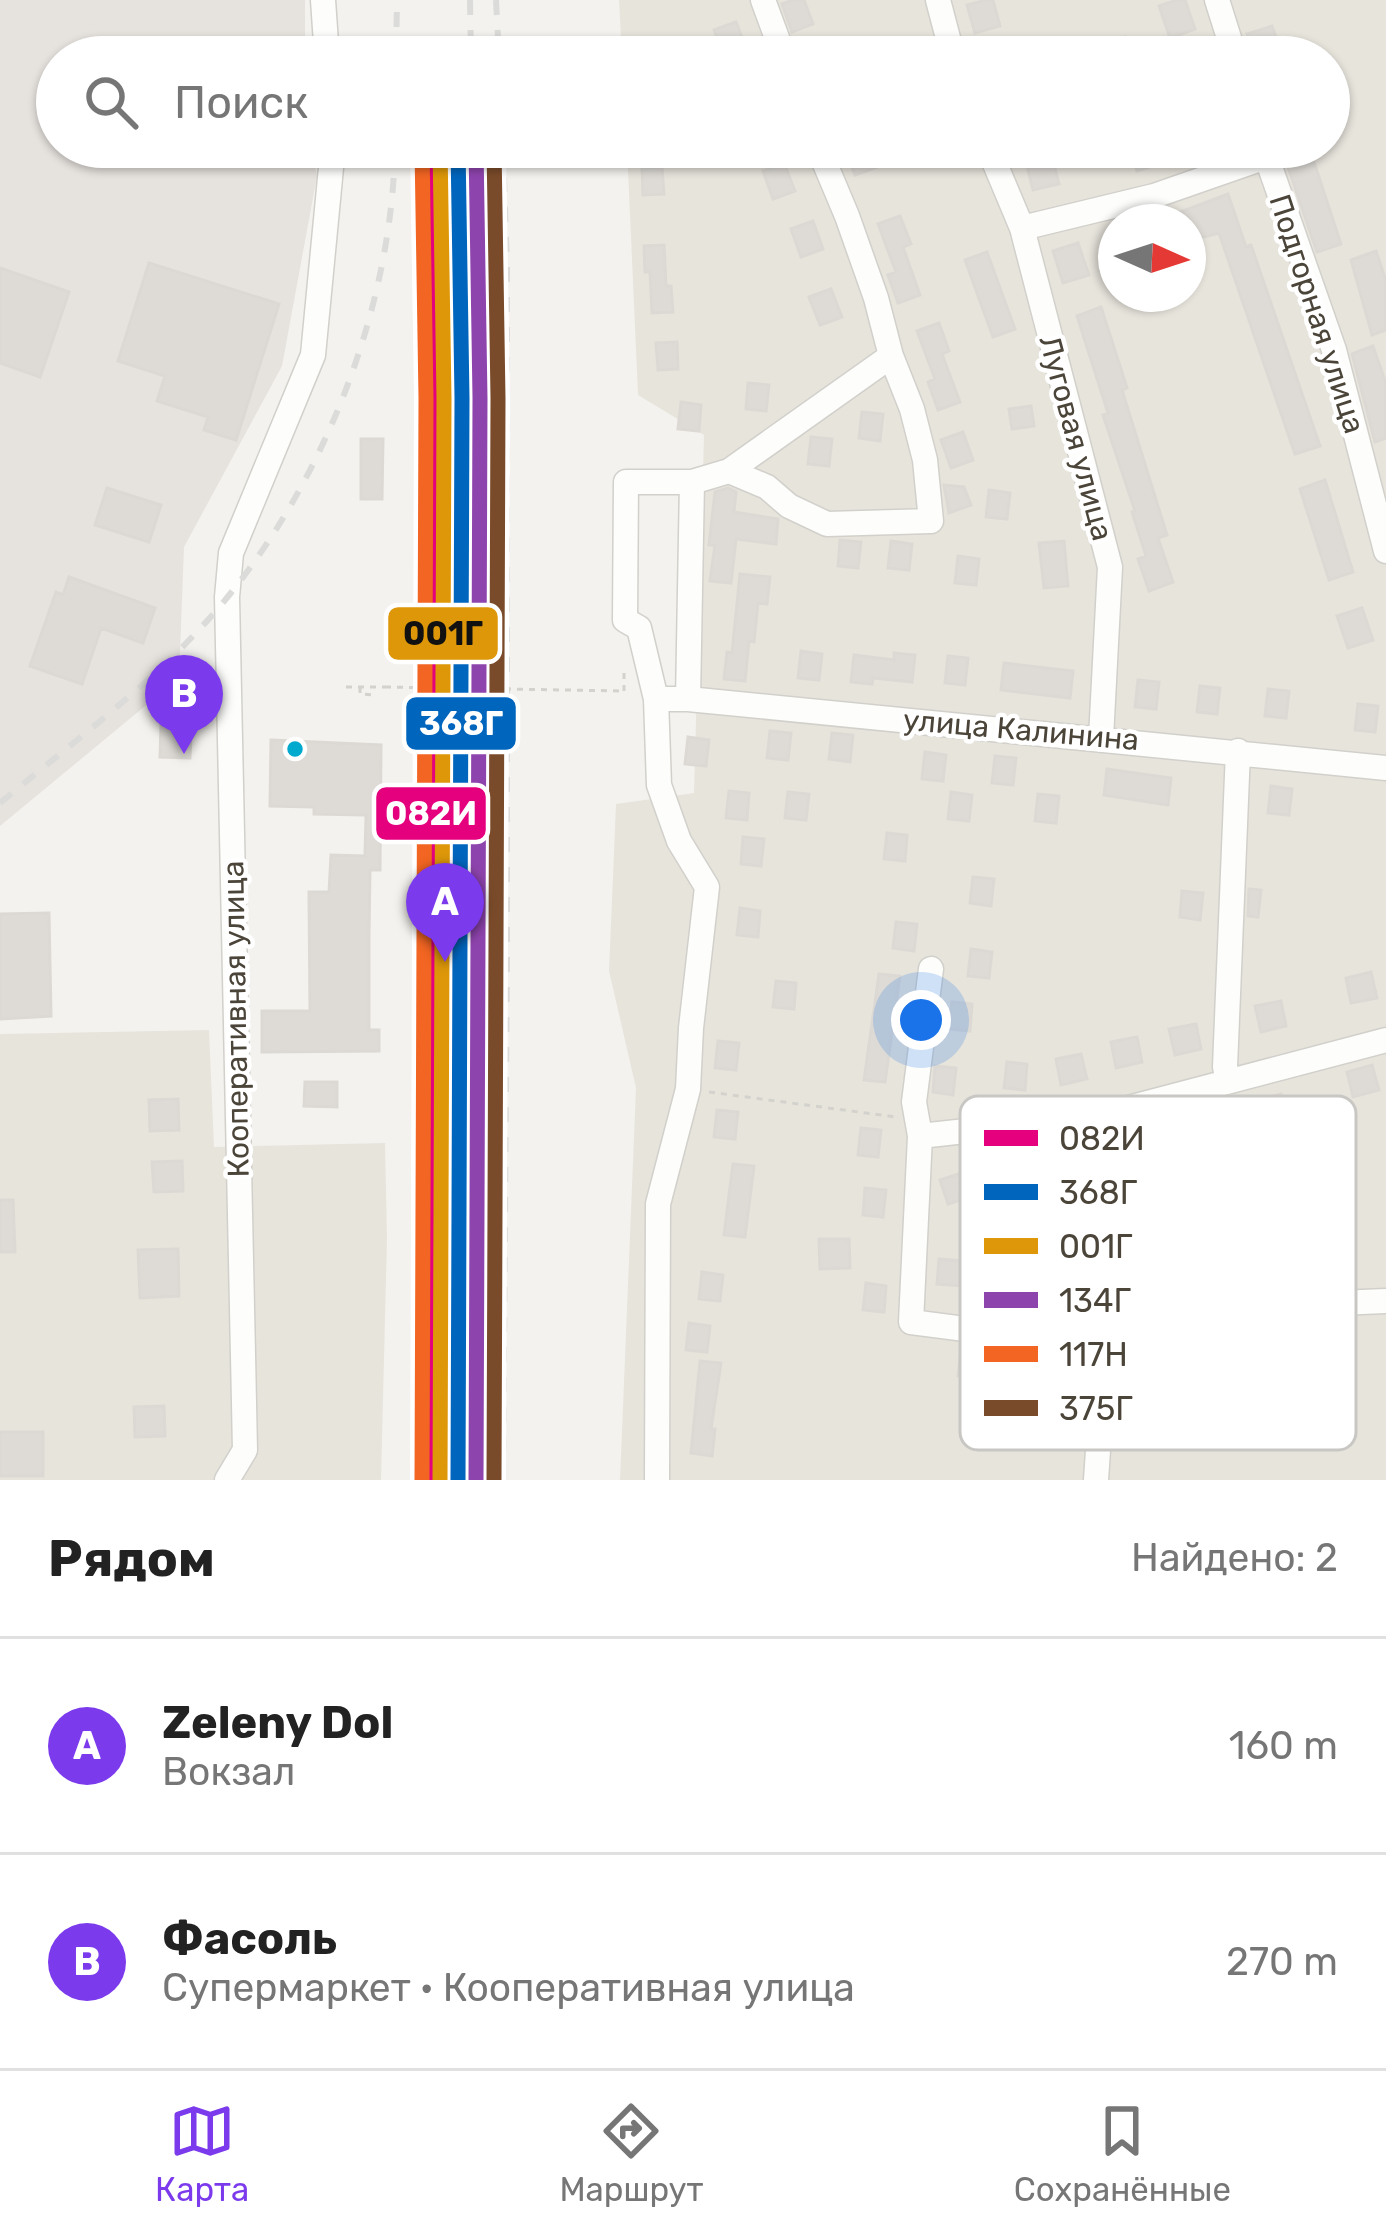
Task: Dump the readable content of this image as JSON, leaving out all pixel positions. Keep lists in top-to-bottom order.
{
  "streets": {
    "street": [
      "Подгорная улица",
      "Луговая улица",
      "улица Калинина",
      "Кооперативная улица"
    ]
  },
  "crossings": [
    ["Луговая улица", "улица Калинина"]
  ],
  "lines": [
    "transit line 082И",
    "transit line 368Г",
    "transit line 001Г",
    "transit line 134Г",
    "transit line 117Н",
    "transit line 375Г"
  ],
  "legend": [
    "082И",
    "368Г",
    "001Г",
    "134Г",
    "117Н",
    "375Г"
  ],
  "north": "right",
  "page": {
    "search": "Поиск",
    "pins": ["B", "A"],
    "heading": ["Рядом", "Найдено: 2"],
    "list": [
      {
        "mark": "A",
        "name": "Zeleny Dol",
        "note": "Вокзал",
        "value": "160 m"
      },
      {
        "mark": "B",
        "name": "Фасоль",
        "note": "Супермаркет · Кооперативная улица",
        "value": "270 m"
      }
    ],
    "nav": ["Карта", "Маршрут", "Сохранённые"]
  }
}
